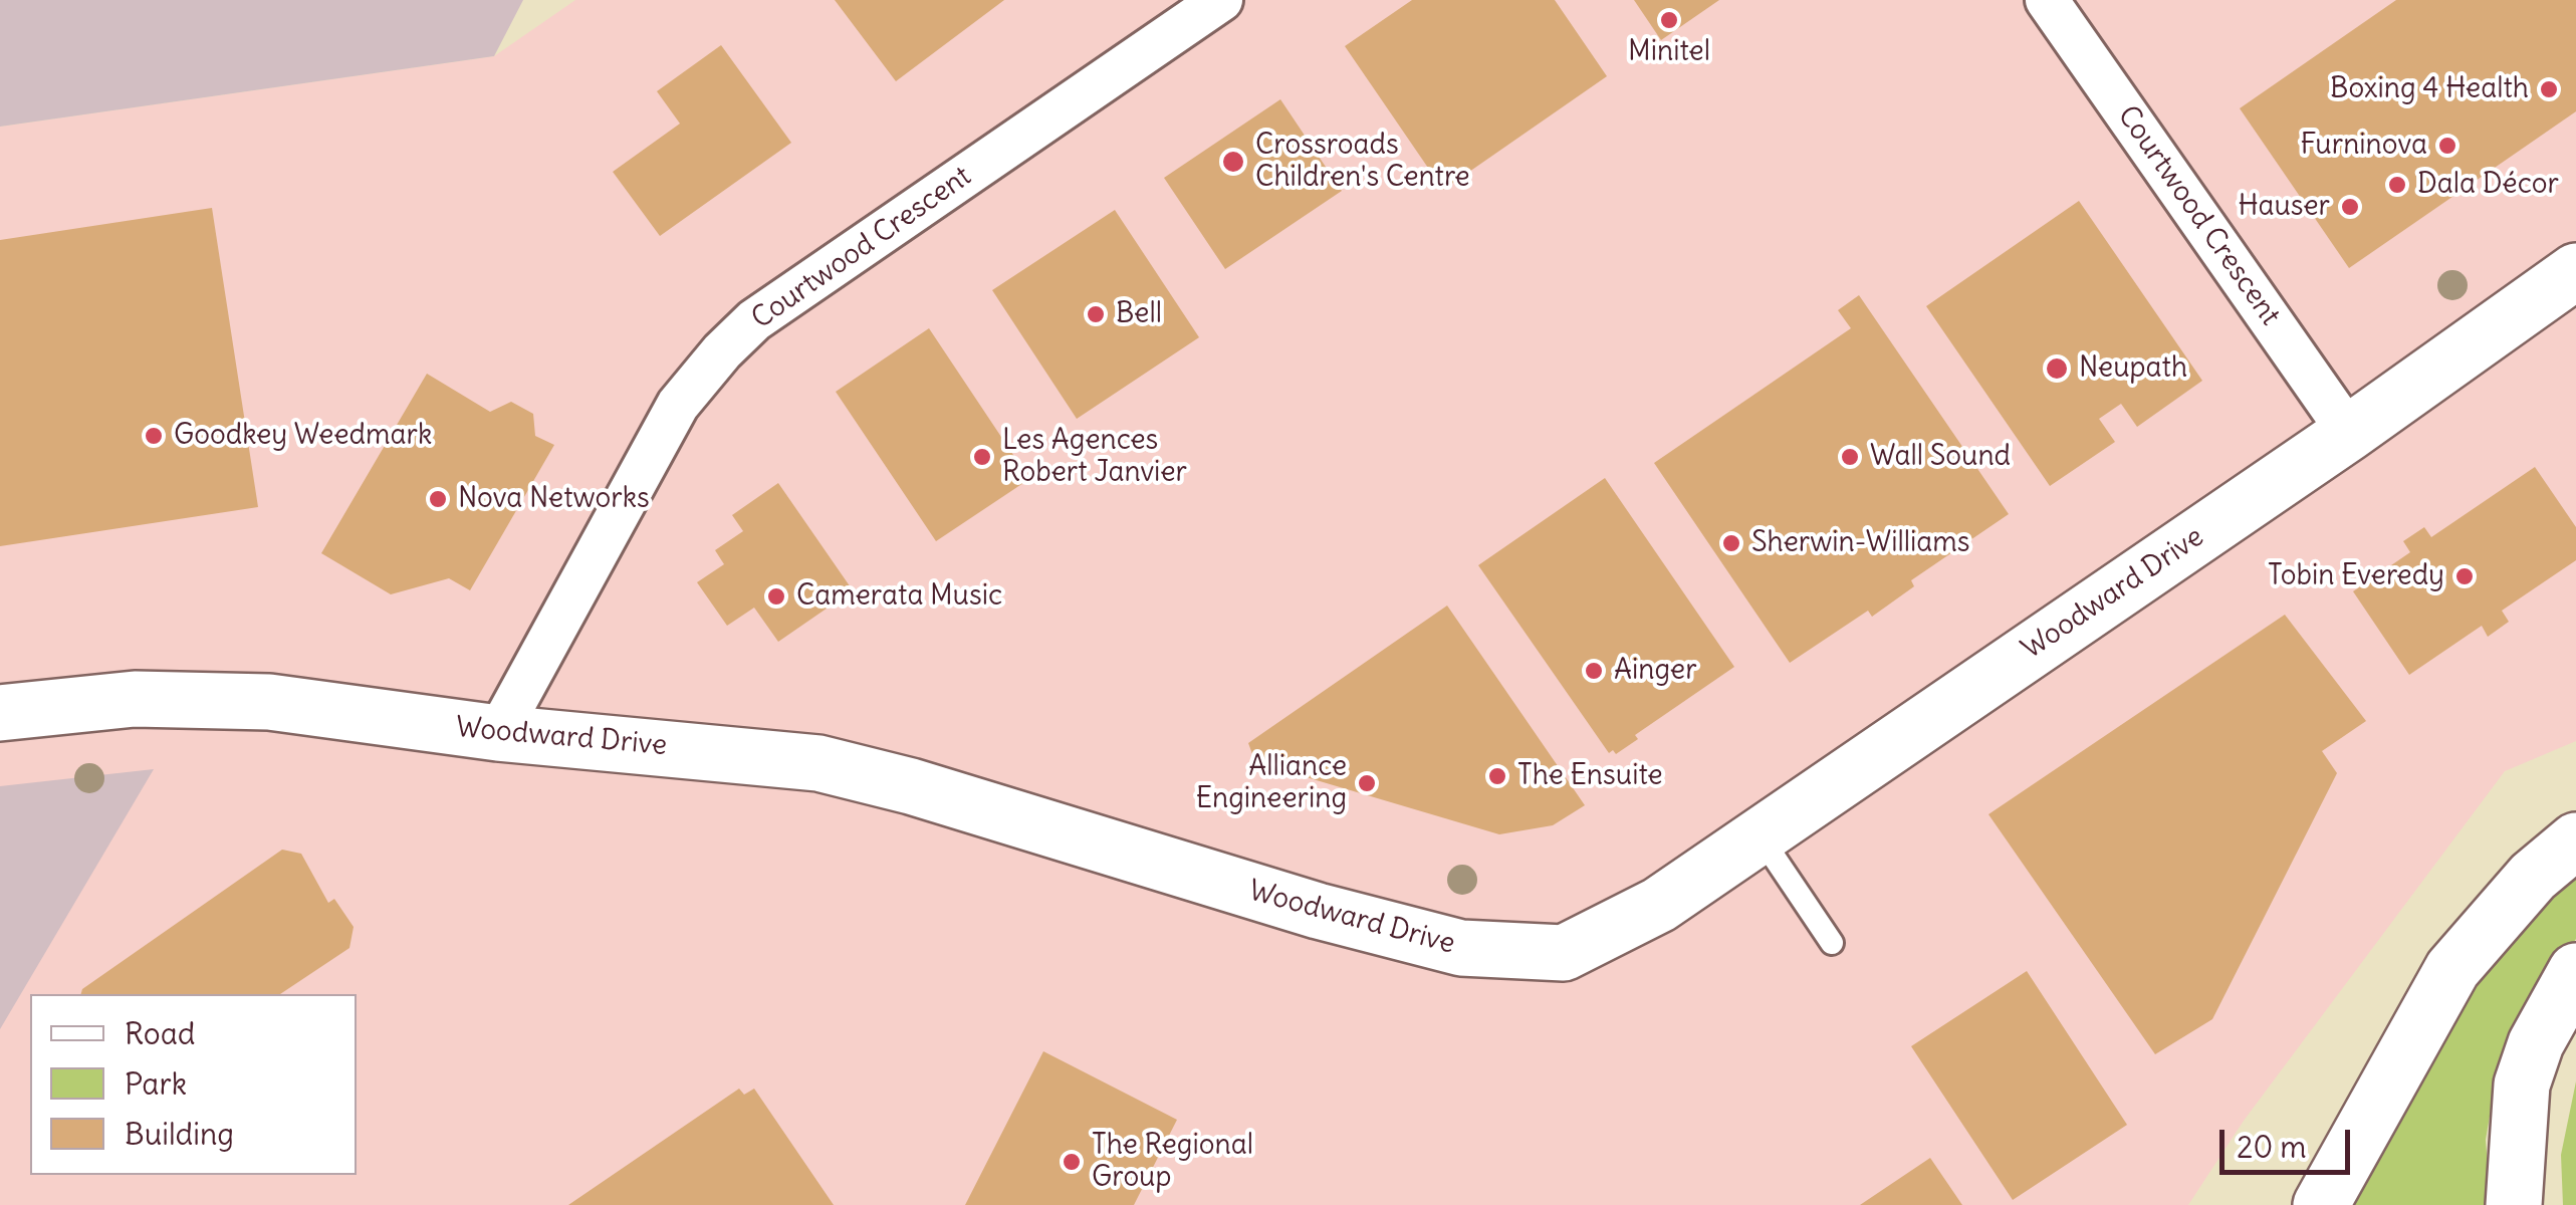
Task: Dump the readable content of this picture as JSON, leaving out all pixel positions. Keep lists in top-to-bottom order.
{
  "streets": {
    "main road": ["Woodward Drive"],
    "street": ["Courtwood Crescent"]
  },
  "crossings": [
    ["Courtwood Crescent", "Woodward Drive"]
  ],
  "places": [
    "Minitel",
    "Boxing 4 Health",
    "Furninova",
    "Crossroads Children's Centre",
    "Dala Décor",
    "Hauser",
    "Bell",
    "Neupath",
    "Goodkey Weedmark",
    "Les Agences Robert Janvier",
    "Wall Sound",
    "Nova Networks",
    "Sherwin-Williams",
    "Tobin Everedy",
    "Camerata Music",
    "Ainger",
    "The Ensuite",
    "Alliance Engineering",
    "The Regional Group"
  ],
  "legend": ["Road", "Park", "Building"],
  "scale_bar": "20 m"
}
